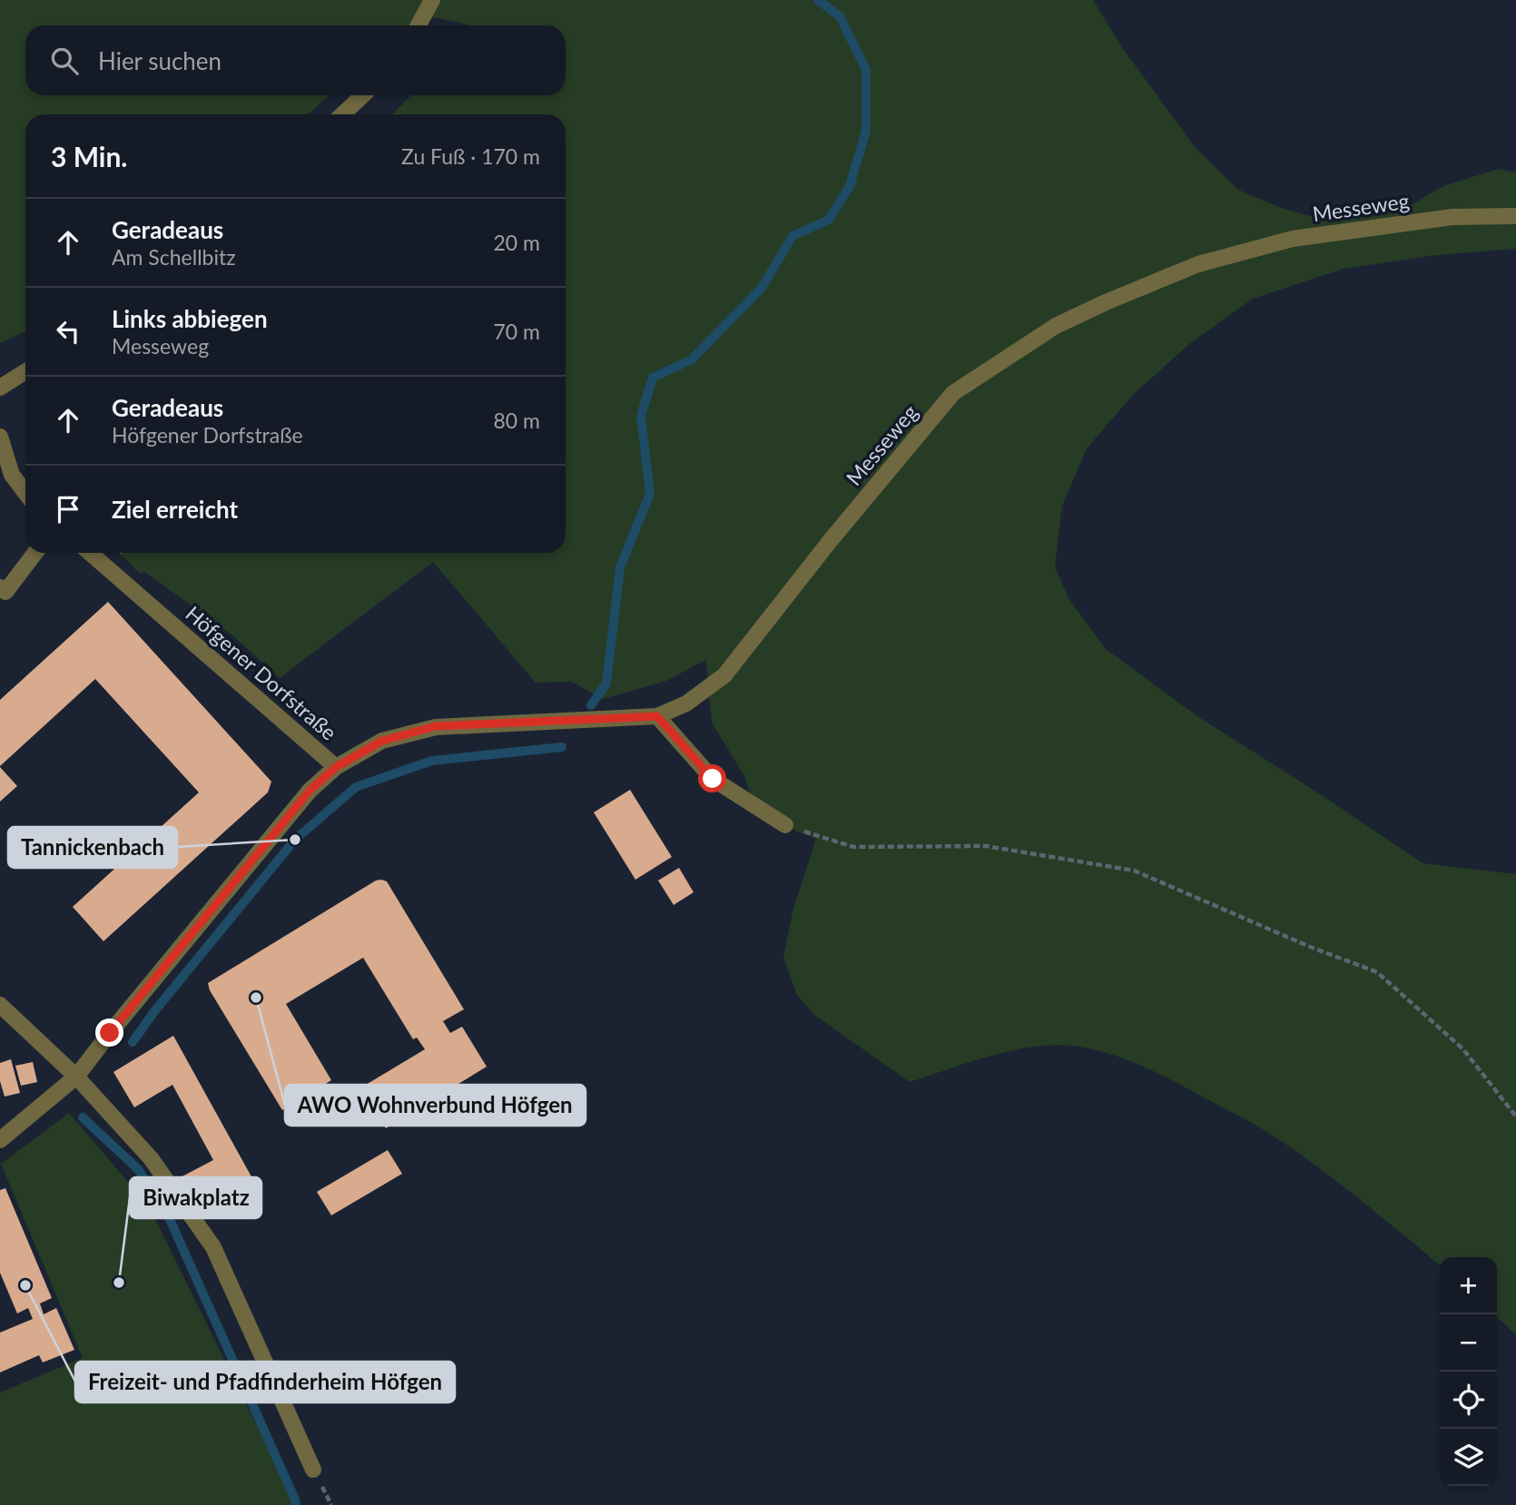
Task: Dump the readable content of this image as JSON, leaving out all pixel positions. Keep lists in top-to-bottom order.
{
  "streets": {
    "street": ["Messeweg", "Höfgener Dorfstraße"]
  },
  "crossings": [
    ["Messeweg", "Höfgener Dorfstraße"]
  ],
  "places": [
    "Tannickenbach",
    "AWO Wohnverbund Höfgen",
    "Biwakplatz",
    "Freizeit- und Pfadfinderheim Höfgen"
  ],
  "page": {
    "search": "Hier suchen",
    "heading": ["3 Min.", "Zu Fuß · 170 m"],
    "list": [
      ["Geradeaus", "Am Schellbitz", "20 m"],
      ["Links abbiegen", "Messeweg", "70 m"],
      ["Geradeaus", "Höfgener Dorfstraße", "80 m"],
      "Ziel erreicht"
    ],
    "map_buttons": ["+", "−"]
  }
}
